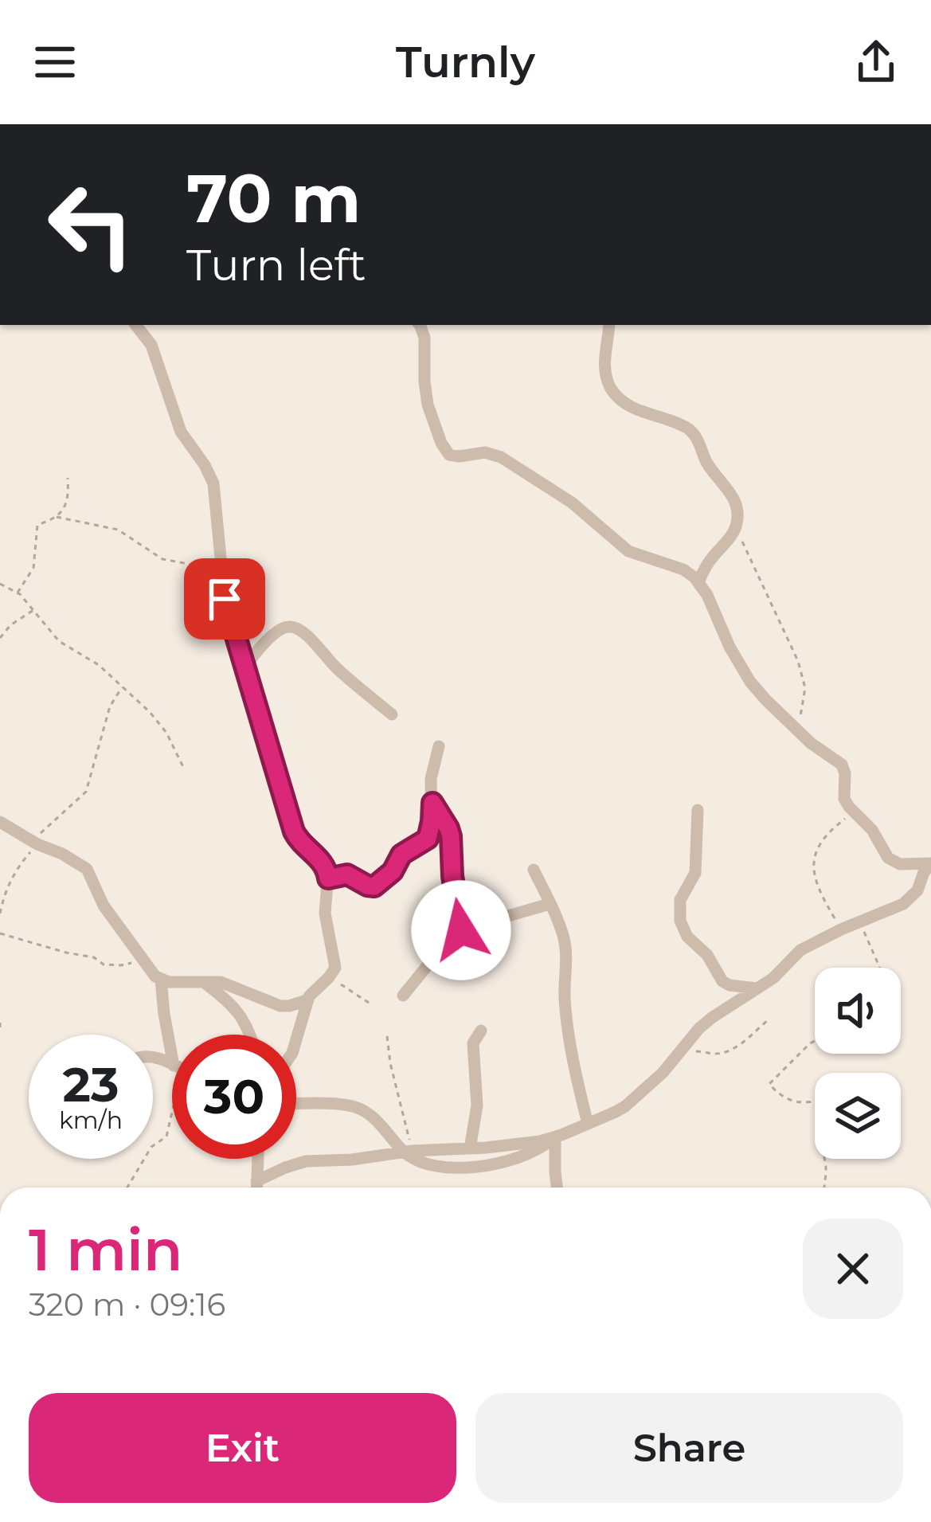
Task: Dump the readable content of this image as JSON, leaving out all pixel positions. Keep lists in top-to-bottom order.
{
  "page": {
    "header": "Turnly",
    "turn": ["70 m", "Turn left"],
    "speed": "23 km/h",
    "limit": "30",
    "heading": ["1 min", "320 m · 09:16"],
    "buttons": ["Exit", "Share"]
  }
}
